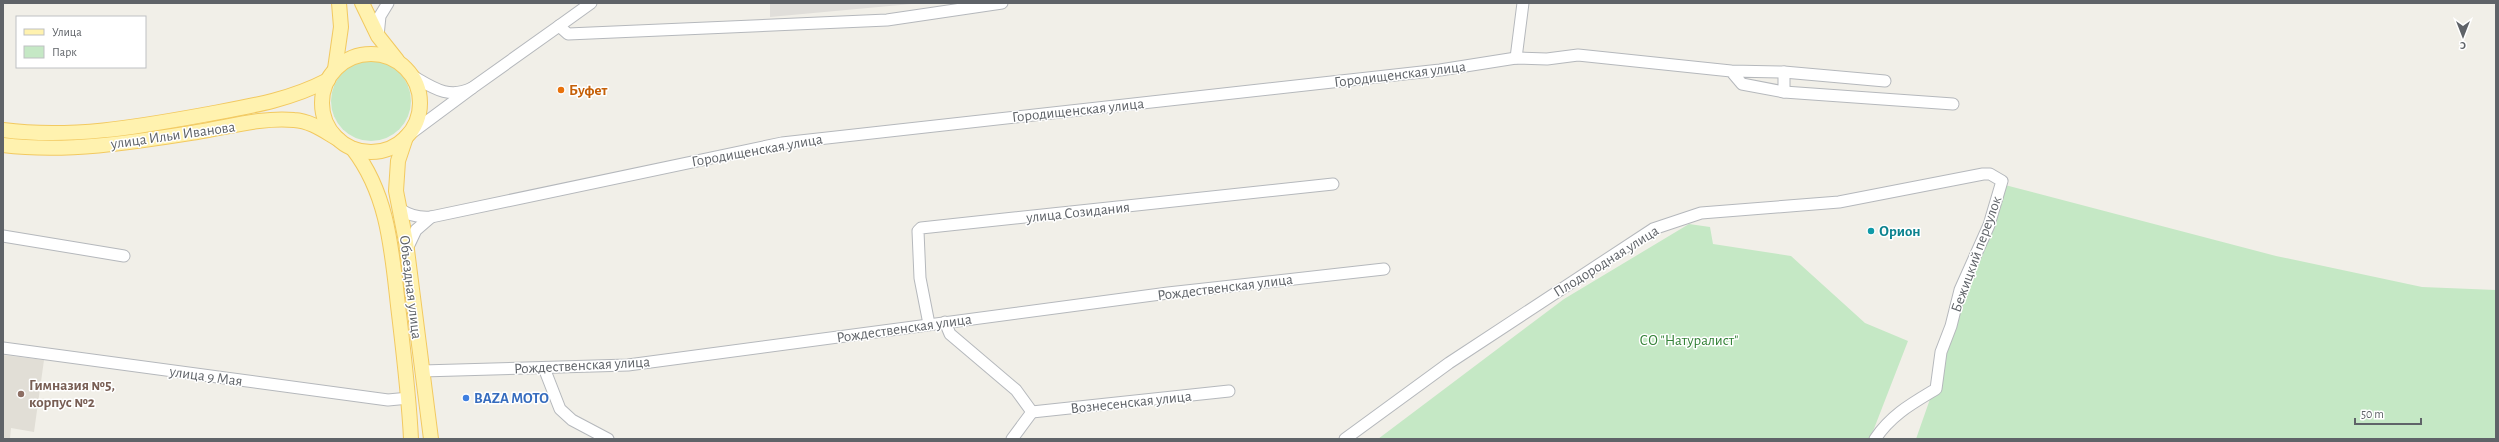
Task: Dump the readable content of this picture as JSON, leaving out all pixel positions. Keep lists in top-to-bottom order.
{
  "streets": {
    "main road": ["улица Ильи Иванова", "Объездная улица"],
    "street": [
      "Городищенская улица",
      "улица Созидания",
      "Бежицкий переулок",
      "Плодородная улица",
      "Рождественская улица",
      "улица 9 Мая",
      "Вознесенская улица"
    ]
  },
  "crossings": [
    ["улица Ильи Иванова", "Объездная улица"],
    ["улица Созидания", "Рождественская улица"],
    ["Бежицкий переулок", "Плодородная улица"],
    ["Объездная улица", "Рождественская улица"],
    ["Объездная улица", "улица 9 Мая"]
  ],
  "parks": ["СО \"Натуралист\""],
  "places": [
    "Буфет",
    "Орион",
    "Гимназия №5, корпус №2",
    "BAZA MOTO"
  ],
  "legend": ["Улица", "Парк"],
  "scale_bar": "50 m",
  "north": "bottom"
}
